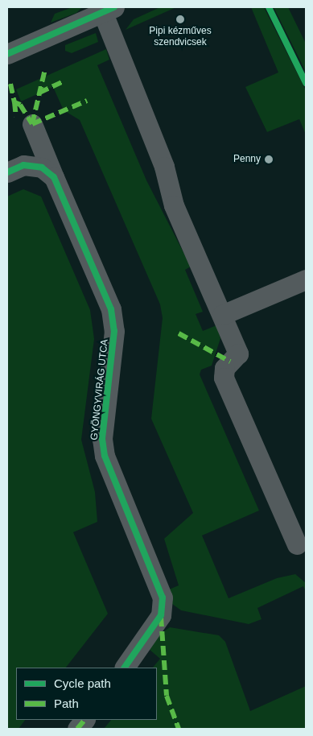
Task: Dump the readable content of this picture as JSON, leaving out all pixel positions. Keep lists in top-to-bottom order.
{
  "streets": {
    "street": ["GYÖNGYVIRÁG UTCA"]
  },
  "places": ["Pipi kézműves szendvicsek", "Penny"],
  "legend": ["Cycle path", "Path"]
}
